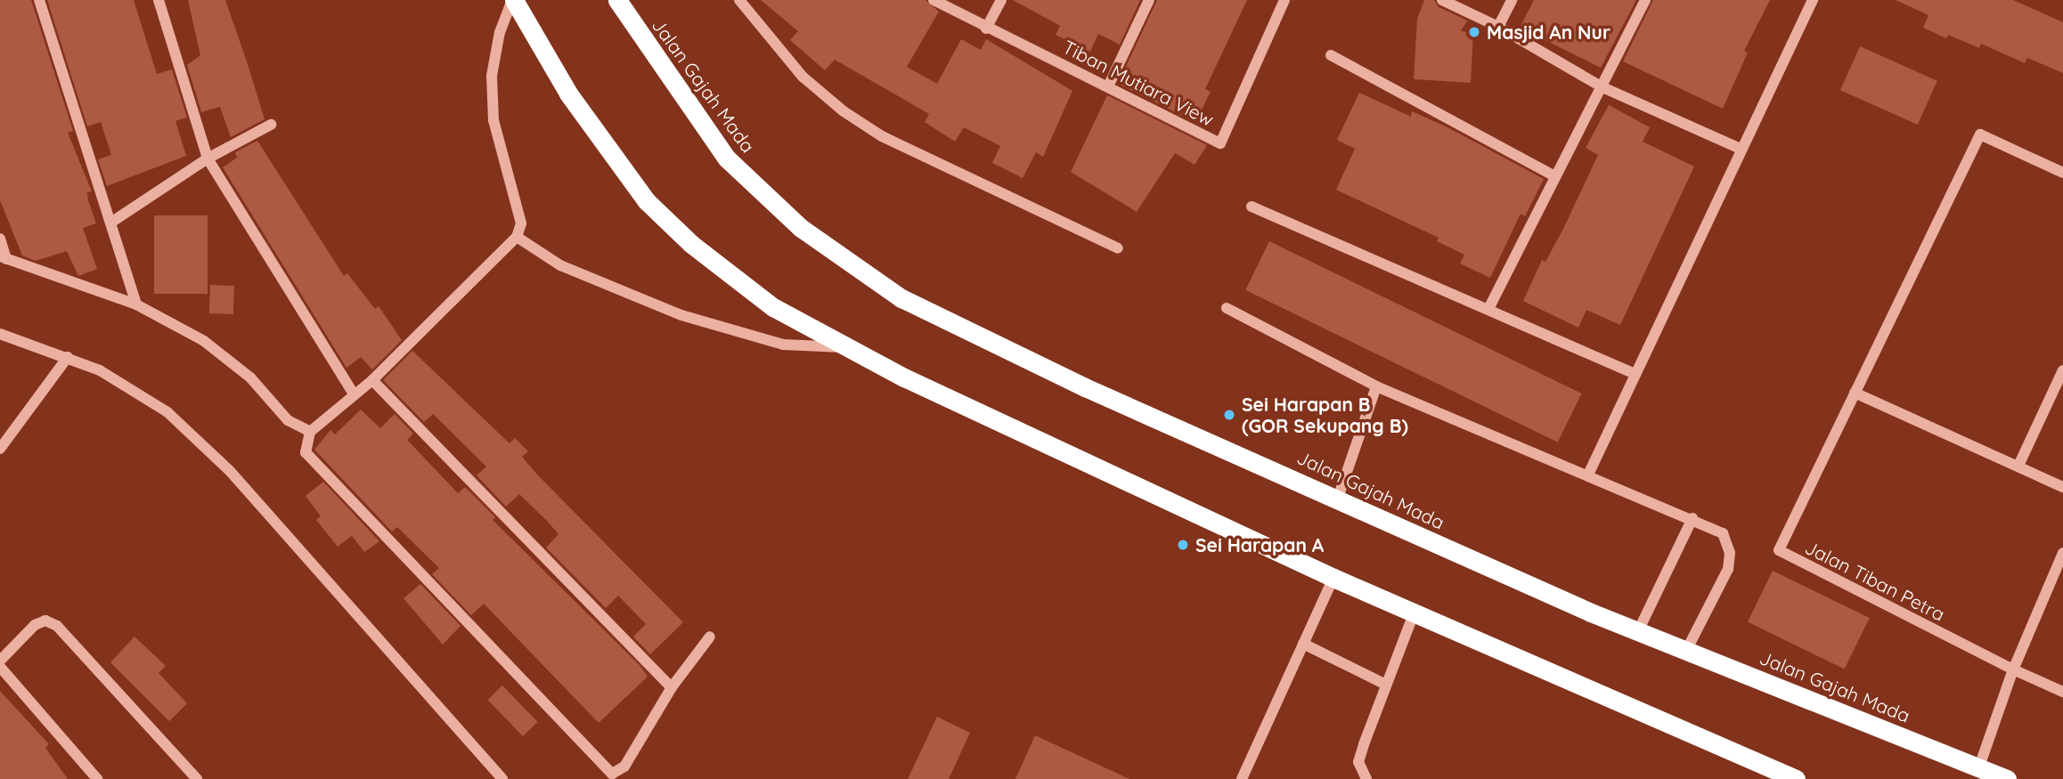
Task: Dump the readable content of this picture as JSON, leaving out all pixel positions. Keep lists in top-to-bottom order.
{
  "streets": {
    "highway": ["Jalan Gajah Mada"],
    "street": ["Tiban Mutiara View", "Jalan Tiban Petra"]
  },
  "places": ["Masjid An Nur", "Sei Harapan B (GOR Sekupang B)", "Sei Harapan A"]
}
